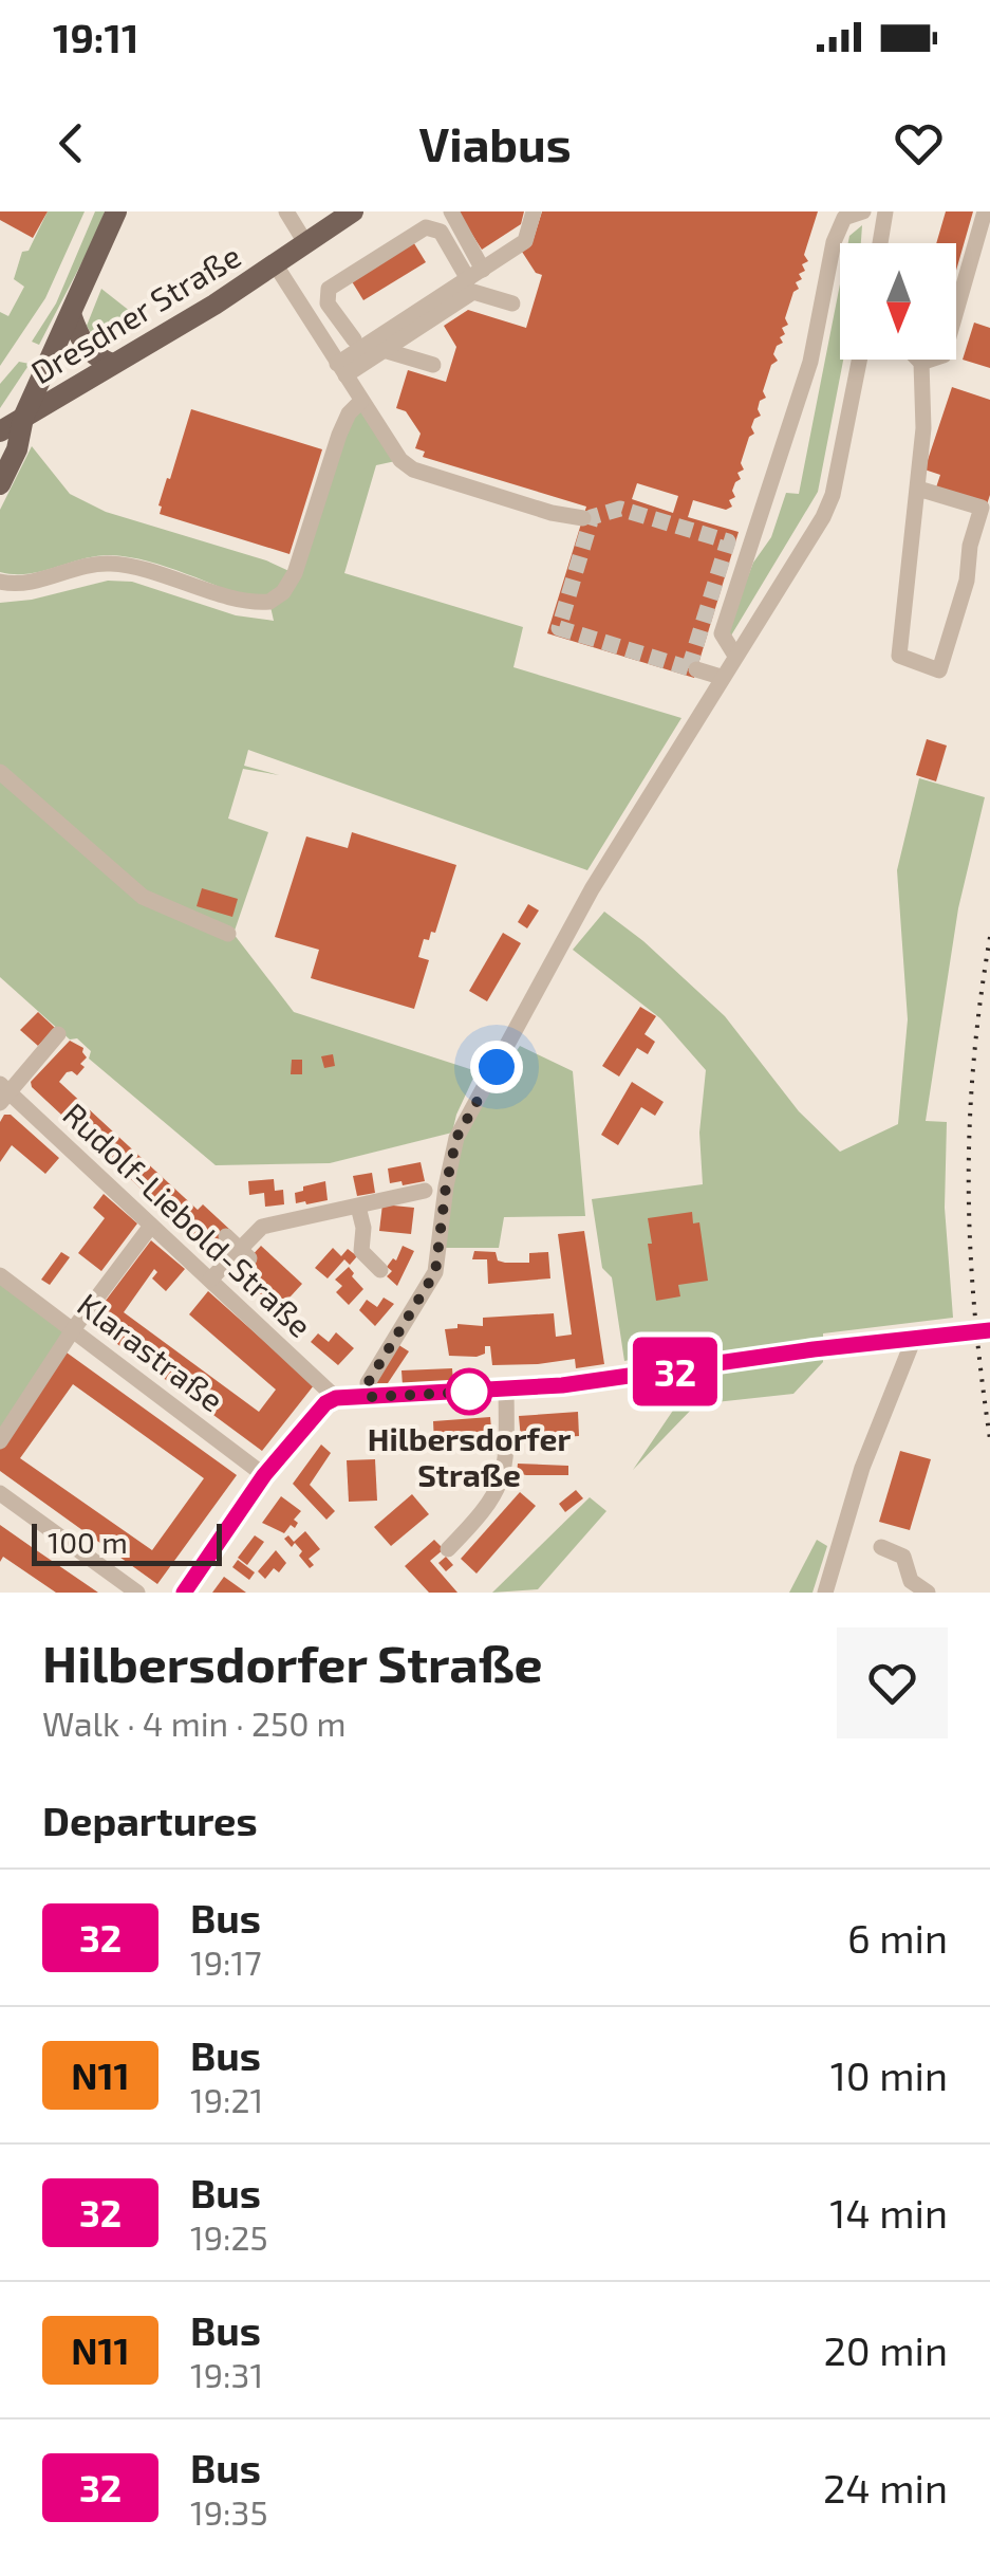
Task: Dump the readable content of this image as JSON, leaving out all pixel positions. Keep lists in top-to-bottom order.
{
  "streets": {
    "main road": ["Dresdner Straße"],
    "street": ["Rudolf-Liebold-Straße", "Klarastraße"]
  },
  "places": ["Hilbersdorfer Straße"],
  "lines": ["bus line 32"],
  "scale_bar": "100 m",
  "north": "bottom",
  "page": {
    "status": "19:11",
    "header": "Viabus",
    "on_map": "32",
    "scale": "100 m",
    "heading": [
      ["Hilbersdorfer Straße", "Walk · 4 min · 250 m"],
      "Departures"
    ],
    "list": [
      {
        "mark": "32",
        "name": "Bus",
        "note": "19:17",
        "value": "6 min"
      },
      {
        "mark": "N11",
        "name": "Bus",
        "note": "19:21",
        "value": "10 min"
      },
      {
        "mark": "32",
        "name": "Bus",
        "note": "19:25",
        "value": "14 min"
      },
      {
        "mark": "N11",
        "name": "Bus",
        "note": "19:31",
        "value": "20 min"
      },
      {
        "mark": "32",
        "name": "Bus",
        "note": "19:35",
        "value": "24 min"
      }
    ]
  }
}
